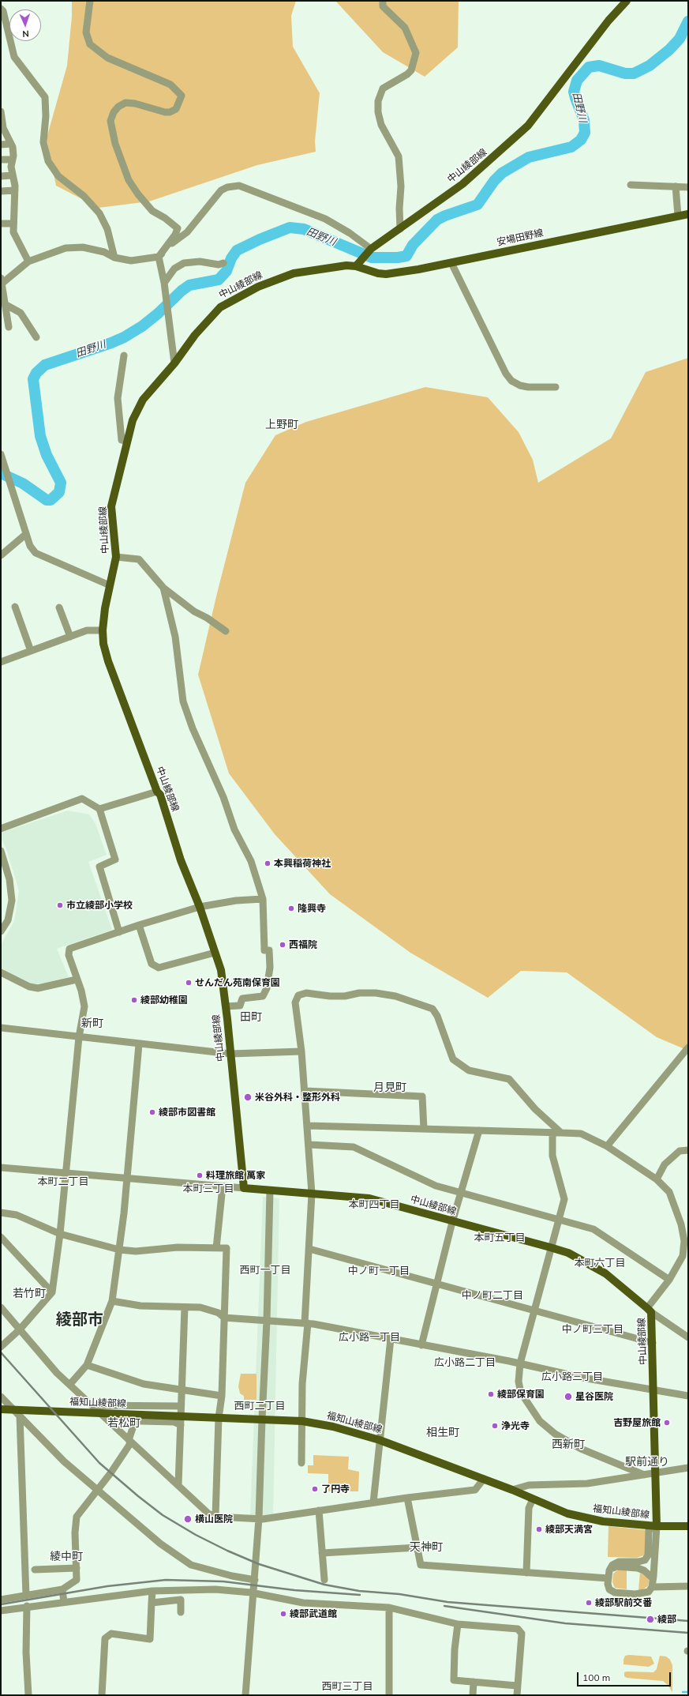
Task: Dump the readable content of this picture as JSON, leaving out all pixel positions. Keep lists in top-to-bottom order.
{
  "streets": {
    "main road": ["中山綾部線", "安場田野線", "福知山綾部線"]
  },
  "crossings": [
    ["中山綾部線", "安場田野線"],
    ["中山綾部線", "福知山綾部線"]
  ],
  "districts": [
    "上野町",
    "田町",
    "新町",
    "月見町",
    "本町二丁目",
    "本町三丁目",
    "本町四丁目",
    "本町五丁目",
    "本町六丁目",
    "西町一丁目",
    "中ノ町一丁目",
    "若竹町",
    "中ノ町二丁目",
    "綾部市",
    "中ノ町三丁目",
    "広小路一丁目",
    "広小路二丁目",
    "広小路三丁目",
    "西町二丁目",
    "若松町",
    "相生町",
    "西新町",
    "駅前通り",
    "天神町",
    "綾中町",
    "西町三丁目"
  ],
  "water": ["田野川"],
  "places": [
    "本興稲荷神社",
    "市立綾部小学校",
    "隆興寺",
    "西福院",
    "せんだん苑南保育園",
    "綾部幼稚園",
    "米谷外科・整形外科",
    "綾部市図書館",
    "料理旅館 萬家",
    "綾部保育園",
    "星谷医院",
    "吉野屋旅館",
    "浄光寺",
    "了円寺",
    "横山医院",
    "綾部天満宮",
    "綾部駅前交番",
    "綾部武道館",
    "綾部"
  ],
  "scale_bar": "100 m",
  "north": "bottom"
}
